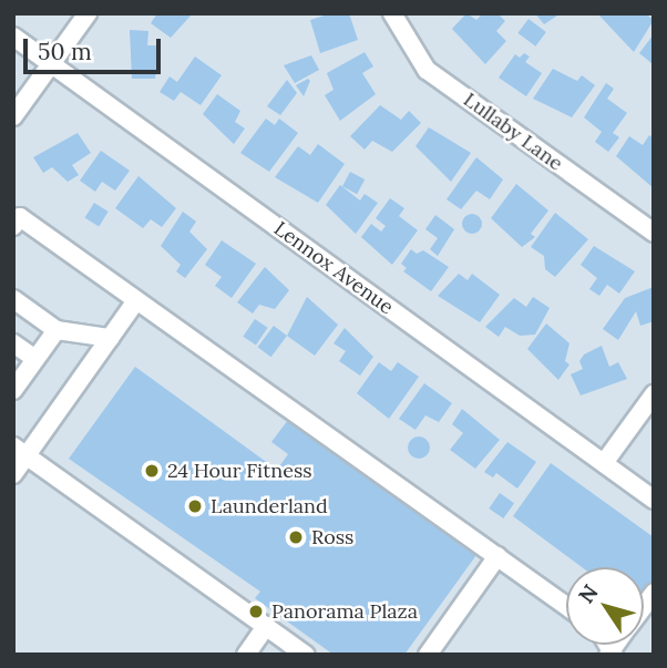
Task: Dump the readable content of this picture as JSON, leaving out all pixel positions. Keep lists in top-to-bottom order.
{
  "streets": {
    "street": ["Lullaby Lane", "Lennox Avenue"]
  },
  "places": [
    "24 Hour Fitness",
    "Launderland",
    "Ross",
    "Panorama Plaza"
  ],
  "scale_bar": "50 m",
  "north": "top left"
}
